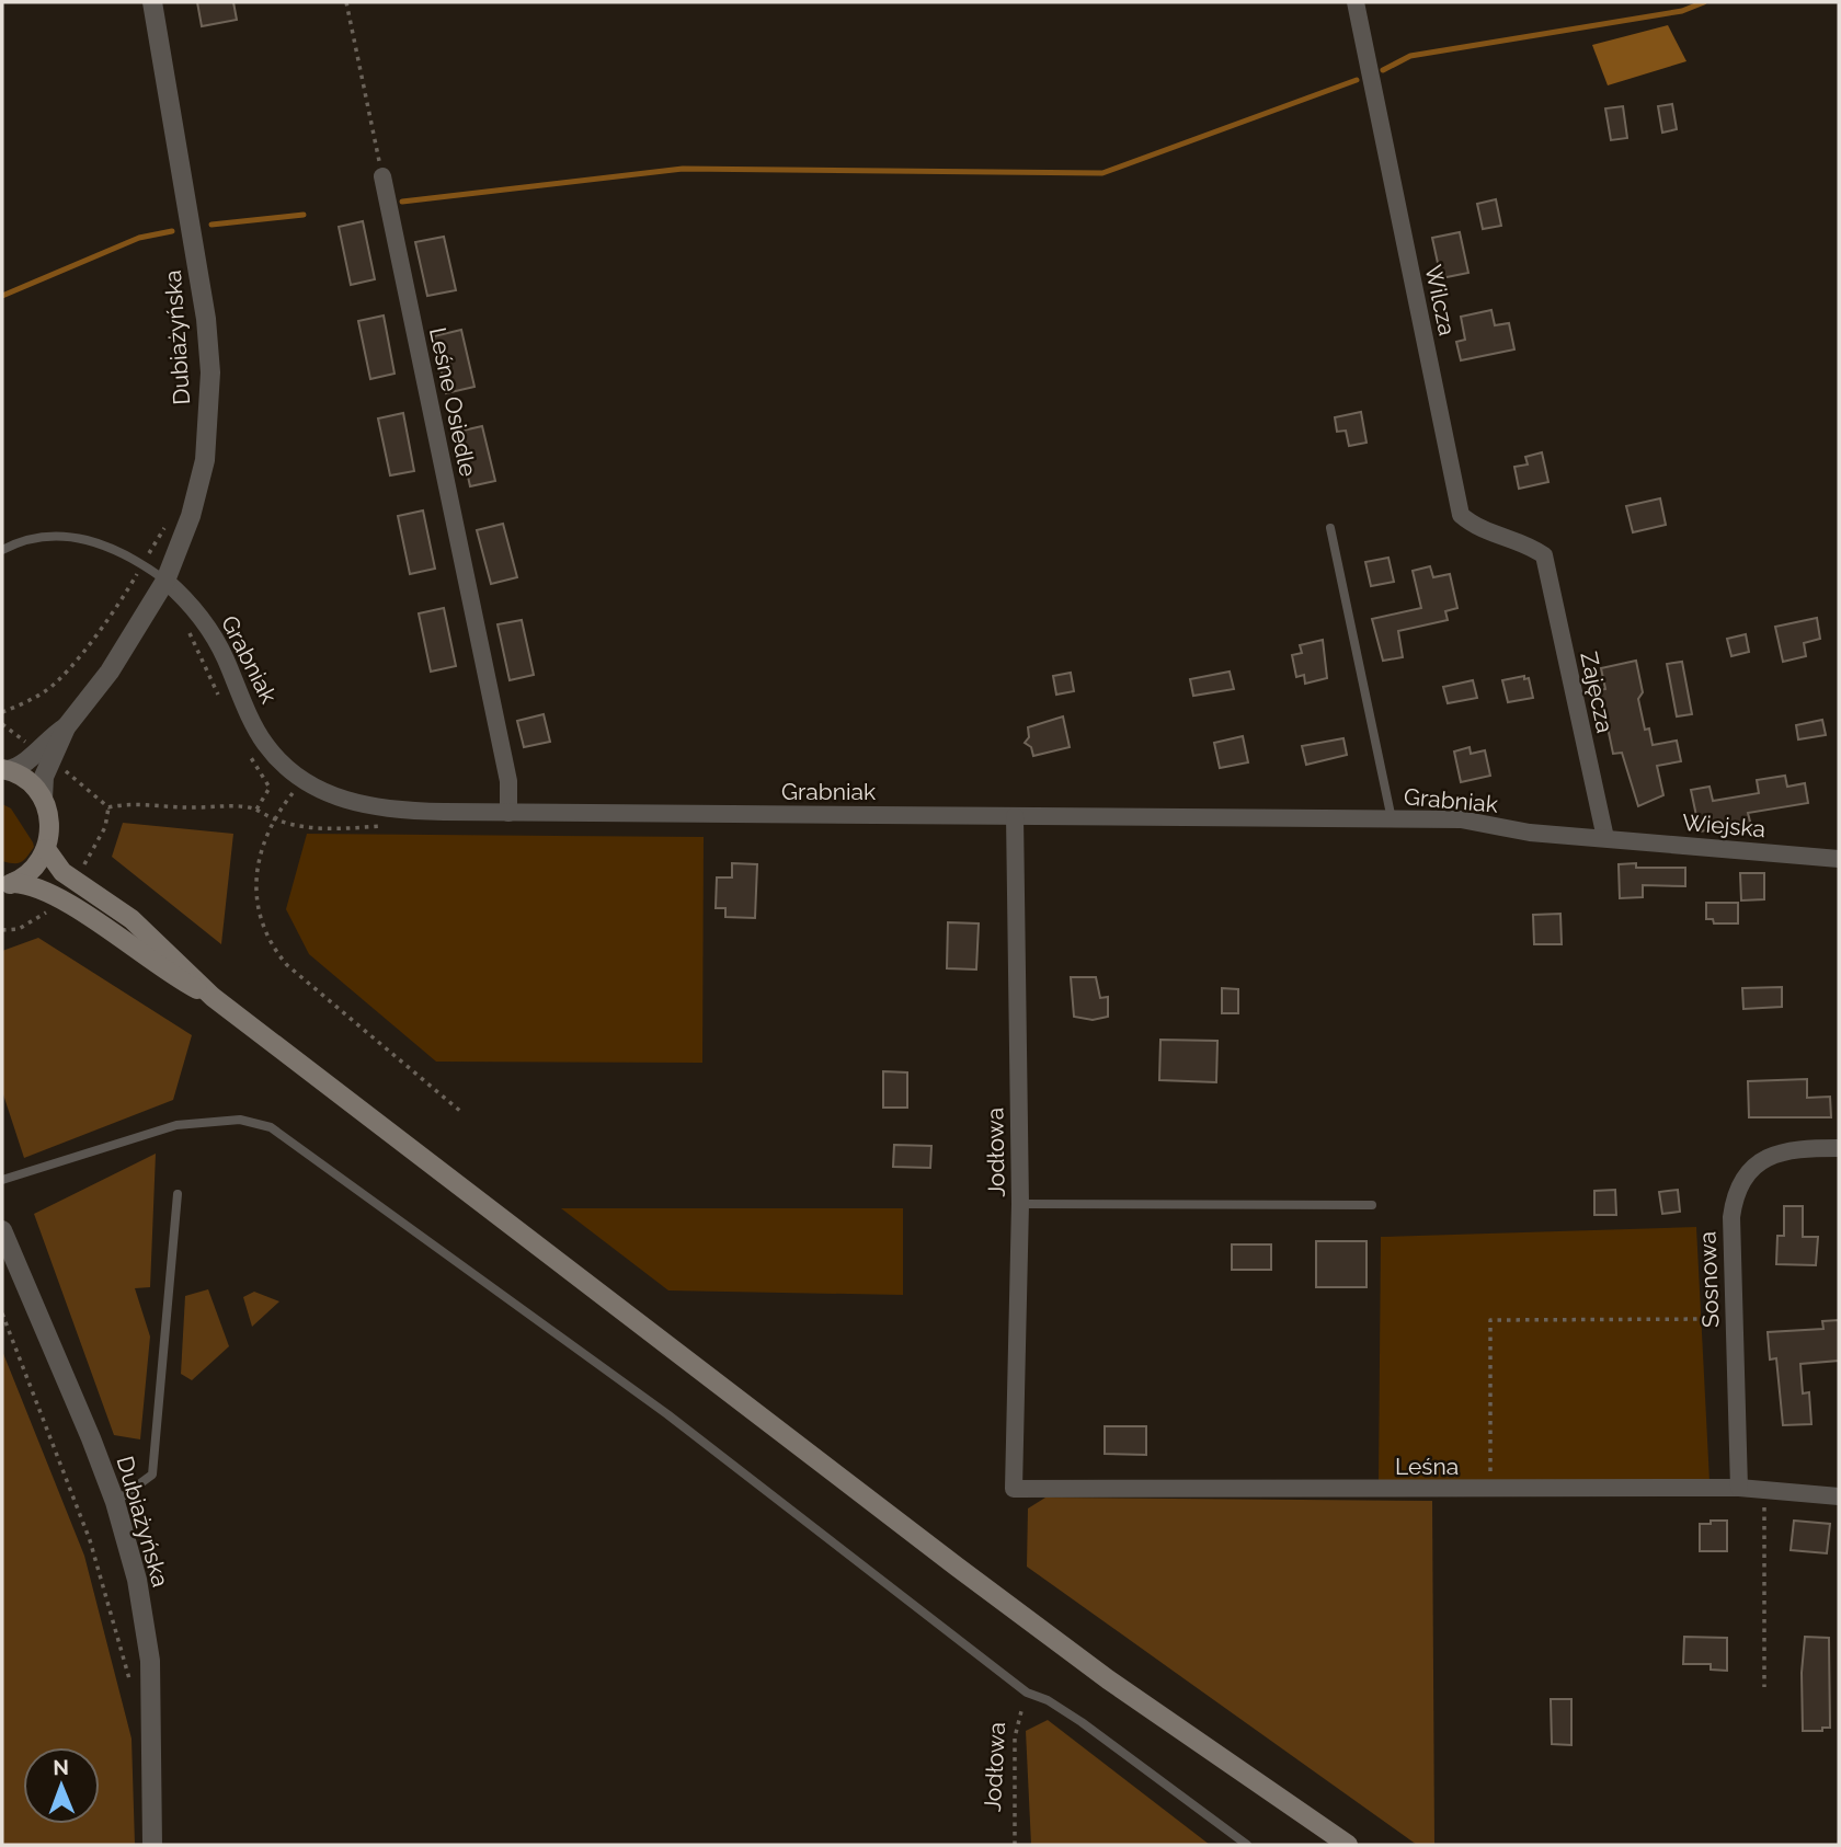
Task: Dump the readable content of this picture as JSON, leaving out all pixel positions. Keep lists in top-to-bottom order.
{
  "streets": {
    "street": [
      "Wilcza",
      "Dubiażyńska",
      "Leśne Osiedle",
      "Grabniak",
      "Zajęcza",
      "Wiejska",
      "Jodłowa",
      "Sosnowa",
      "Leśna"
    ]
  },
  "crossings": [
    ["Wilcza", "Zajęcza"],
    ["Dubiażyńska", "Grabniak"],
    ["Leśne Osiedle", "Grabniak"],
    ["Grabniak", "Zajęcza"],
    ["Grabniak", "Wiejska"],
    ["Grabniak", "Jodłowa"],
    ["Zajęcza", "Wiejska"],
    ["Jodłowa", "Leśna"],
    ["Sosnowa", "Leśna"]
  ],
  "north": "top"
}
